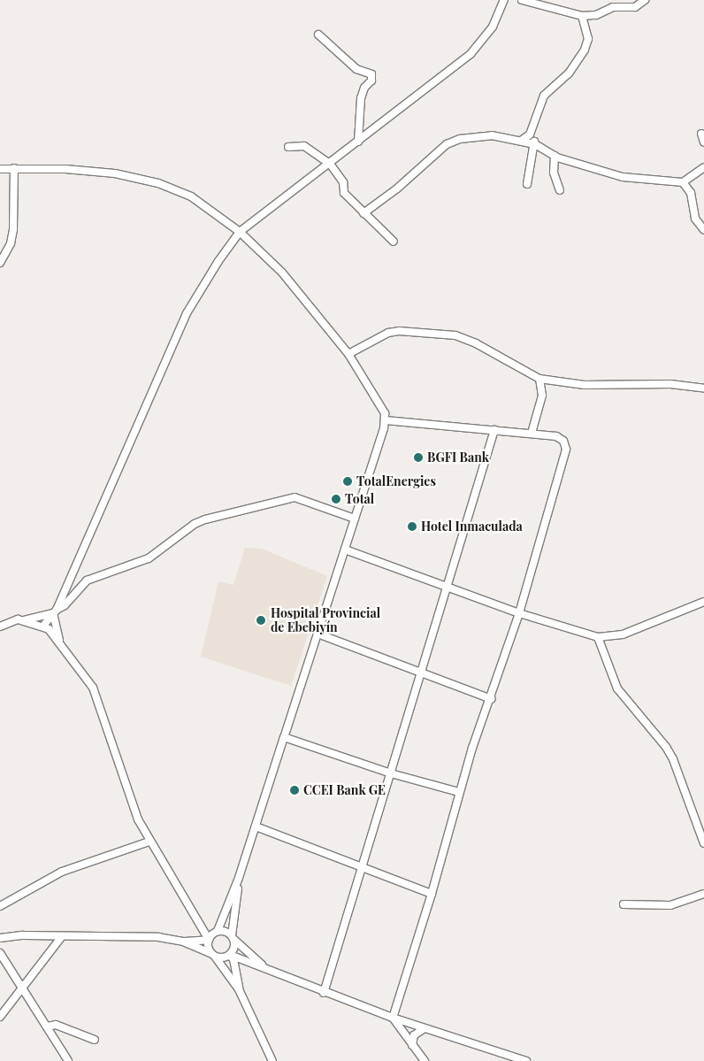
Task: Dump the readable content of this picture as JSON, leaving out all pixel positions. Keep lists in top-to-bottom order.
{
  "places": [
    "BGFI Bank",
    "TotalEnergies",
    "Total",
    "Hotel Inmaculada",
    "Hospital Provincial de Ebebiyín",
    "CCEI Bank GE"
  ]
}
